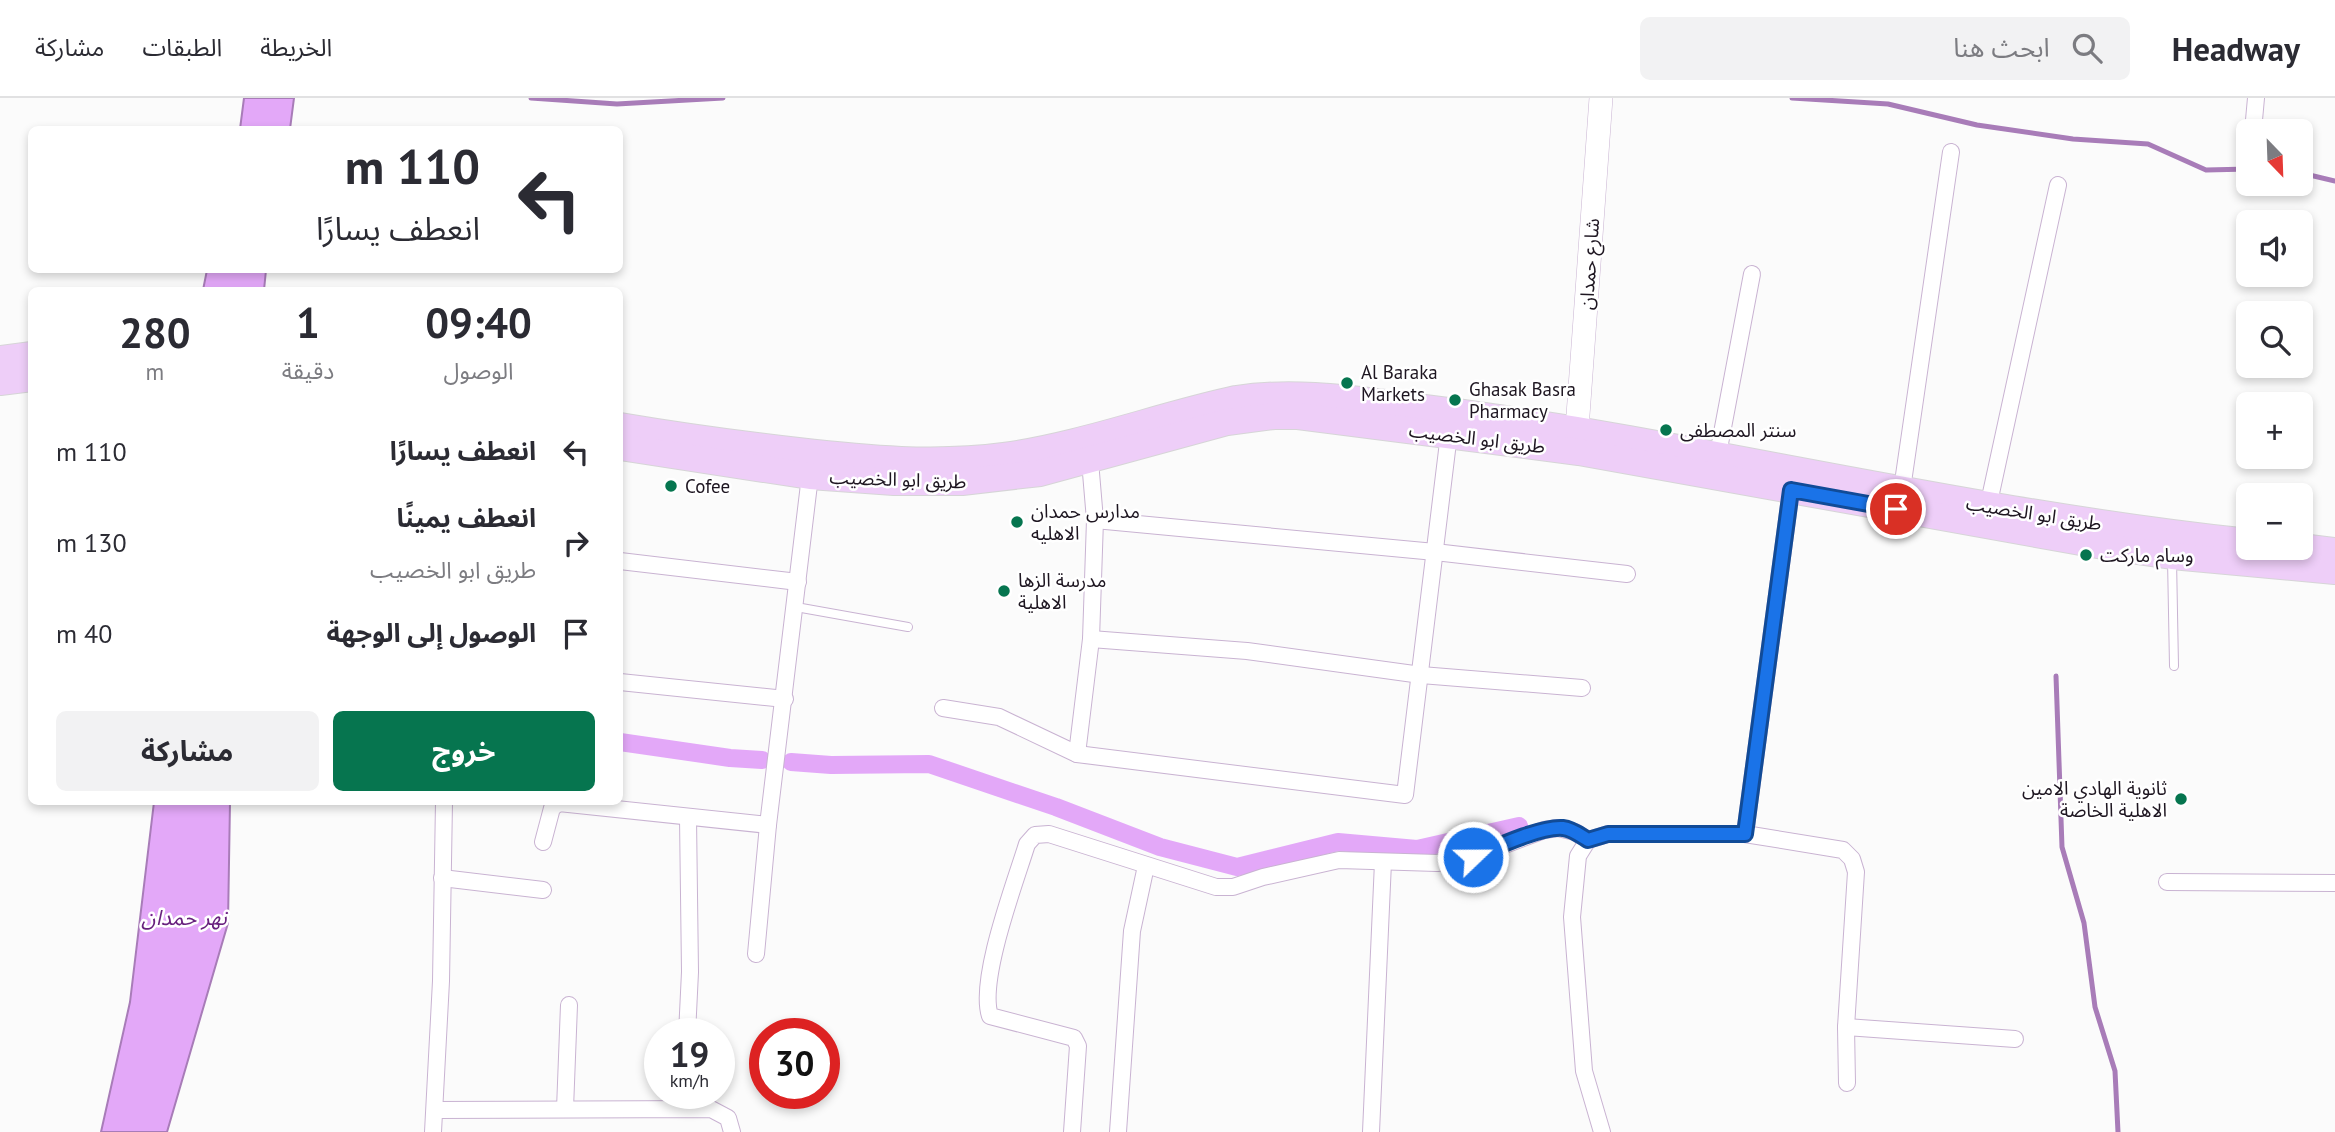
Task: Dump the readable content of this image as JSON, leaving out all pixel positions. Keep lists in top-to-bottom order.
{
  "streets": {
    "main road": ["شارع حمدان", "طريق ابو الخصيب"]
  },
  "crossings": [
    ["شارع حمدان", "طريق ابو الخصيب"]
  ],
  "water": ["نهر حمدان"],
  "places": [
    "Al Baraka Markets",
    "Ghasak Basra Pharmacy",
    "سنتر المصطفى",
    "Cofee",
    "مدارس حمدان الاهليه",
    "وسام ماركت",
    "مدرسة الزها الاهلية",
    "ثانوية الهادي الامين الاهلية الخاصة"
  ],
  "north": "bottom right",
  "page": {
    "header": "Headway",
    "search": "ابحث هنا",
    "nav": ["الخريطة", "الطبقات", "مشاركة"],
    "map_buttons": ["+", "−"],
    "turn": ["110 m", "انعطف يسارًا"],
    "eta": [
      "09:40",
      "الوصول",
      "1",
      "دقيقة",
      "280",
      "m"
    ],
    "list": [
      {
        "name": "انعطف يسارًا",
        "value": "110 m"
      },
      {
        "name": "انعطف يمينًا",
        "note": "طريق ابو الخصيب",
        "value": "130 m"
      },
      {
        "name": "الوصول إلى الوجهة",
        "value": "40 m"
      }
    ],
    "buttons": ["خروج", "مشاركة"],
    "speed": "19 km/h",
    "limit": "30"
  }
}
